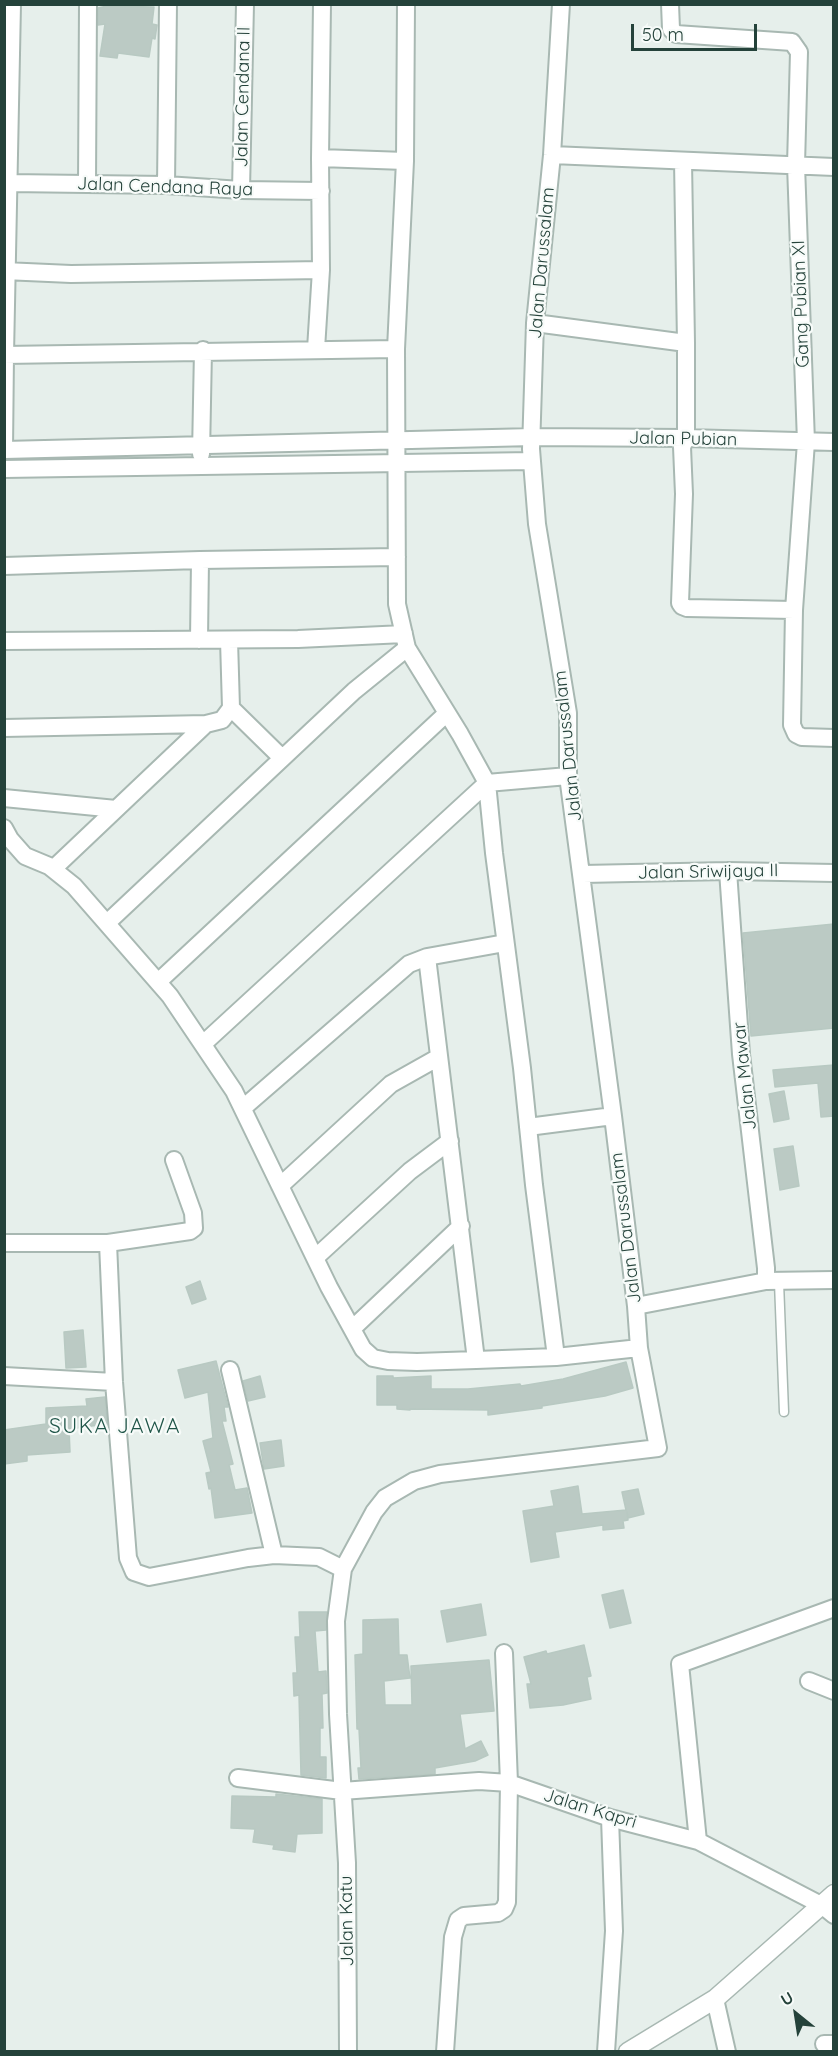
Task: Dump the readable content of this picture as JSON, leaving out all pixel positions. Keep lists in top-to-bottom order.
{
  "streets": {
    "street": [
      "Jalan Cendana II",
      "Jalan Cendana Raya",
      "Jalan Darussalam",
      "Gang Pubian XI",
      "Jalan Pubian",
      "Jalan Sriwijaya II",
      "Jalan Mawar",
      "Jalan Kapri",
      "Jalan Katu"
    ]
  },
  "crossings": [
    ["Jalan Cendana II", "Jalan Cendana Raya"],
    ["Jalan Darussalam", "Jalan Pubian"],
    ["Jalan Darussalam", "Jalan Sriwijaya II"],
    ["Jalan Darussalam", "Jalan Katu"],
    ["Gang Pubian XI", "Jalan Pubian"],
    ["Jalan Sriwijaya II", "Jalan Mawar"],
    ["Jalan Kapri", "Jalan Katu"]
  ],
  "districts": ["SUKA JAWA"],
  "scale_bar": "50 m",
  "north": "top left"
}
